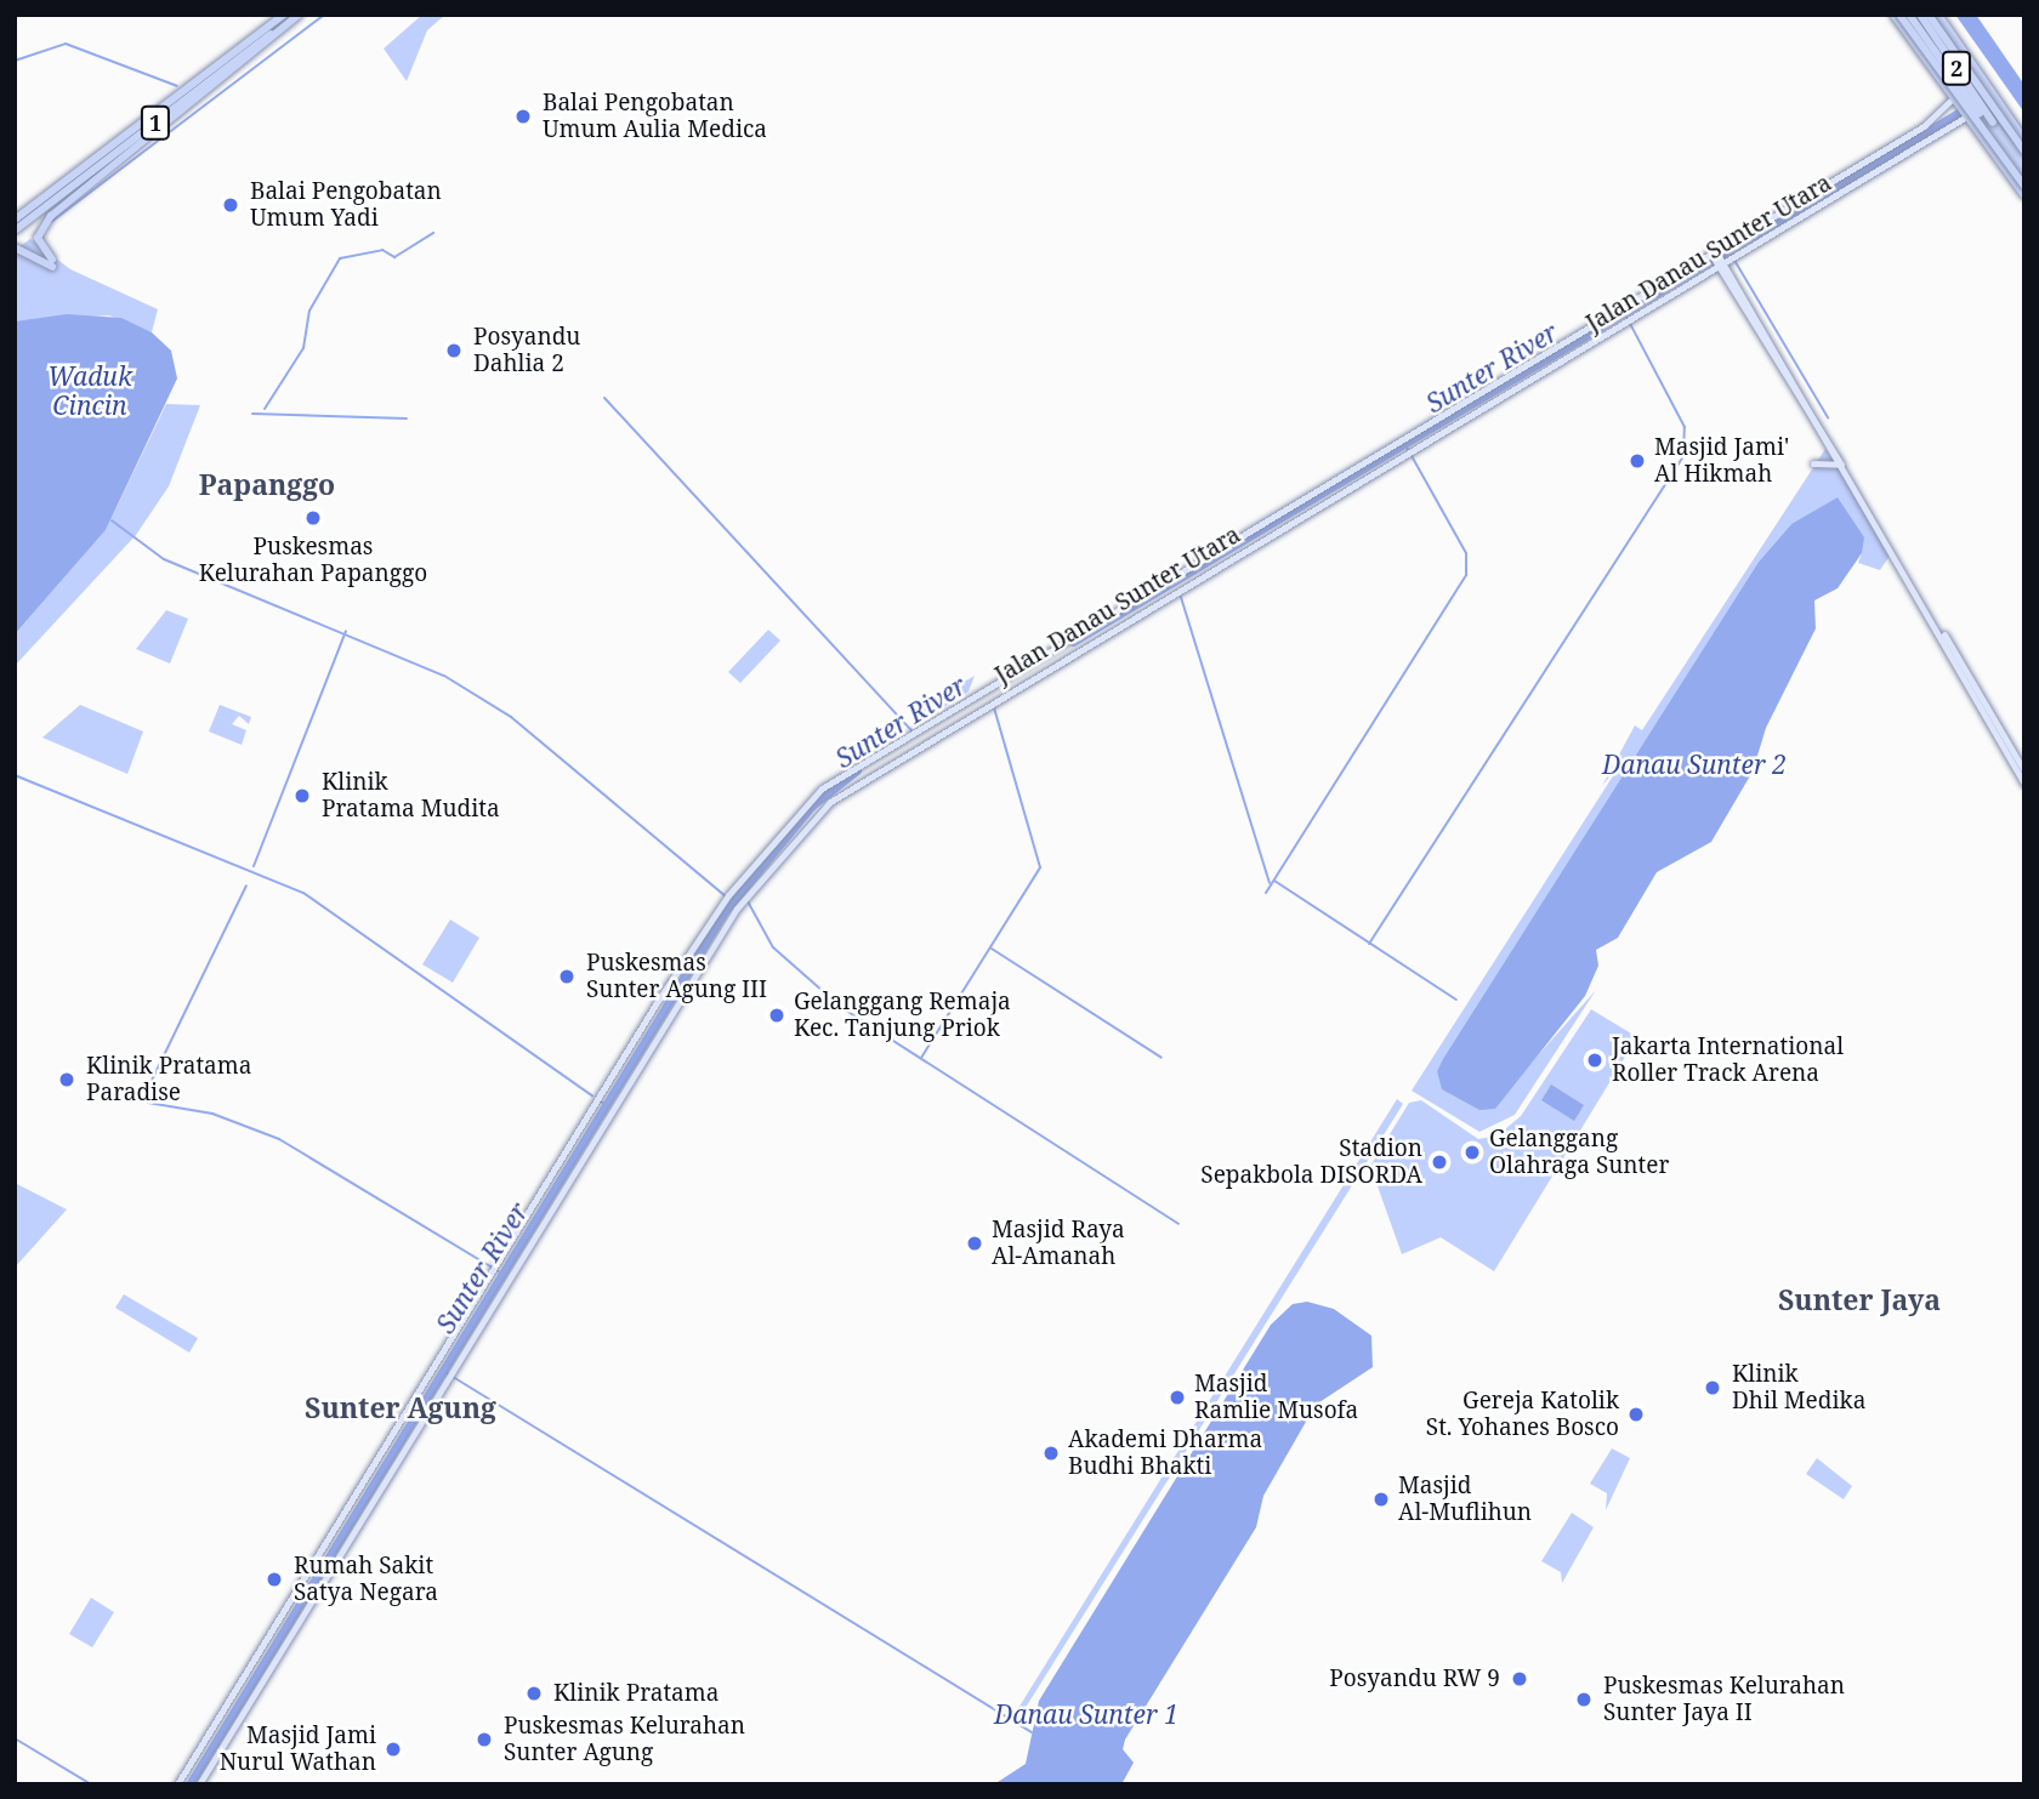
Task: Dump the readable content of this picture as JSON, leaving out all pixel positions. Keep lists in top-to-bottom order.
{
  "streets": {
    "highway": ["2", "1"],
    "main road": ["Jalan Danau Sunter Utara"]
  },
  "districts": ["Papanggo", "Sunter Jaya", "Sunter Agung"],
  "water": [
    "Sunter River",
    "Waduk Cincin",
    "Danau Sunter 2",
    "Danau Sunter 1"
  ],
  "places": [
    "Balai Pengobatan Umum Aulia Medica",
    "Balai Pengobatan Umum Yadi",
    "Posyandu Dahlia 2",
    "Masjid Jami' Al Hikmah",
    "Puskesmas Kelurahan Papanggo",
    "Klinik Pratama Mudita",
    "Puskesmas Sunter Agung III",
    "Gelanggang Remaja Kec. Tanjung Priok",
    "Jakarta International Roller Track Arena",
    "Klinik Pratama Paradise",
    "Gelanggang Olahraga Sunter",
    "Stadion Sepakbola DISORDA",
    "Masjid Raya Al-Amanah",
    "Klinik Dhil Medika",
    "Masjid Ramlie Musofa",
    "Gereja Katolik St. Yohanes Bosco",
    "Akademi Dharma Budhi Bhakti",
    "Masjid Al-Muflihun",
    "Rumah Sakit Satya Negara",
    "Posyandu RW 9",
    "Klinik Pratama",
    "Puskesmas Kelurahan Sunter Jaya II",
    "Puskesmas Kelurahan Sunter Agung",
    "Masjid Jami Nurul Wathan"
  ]
}
